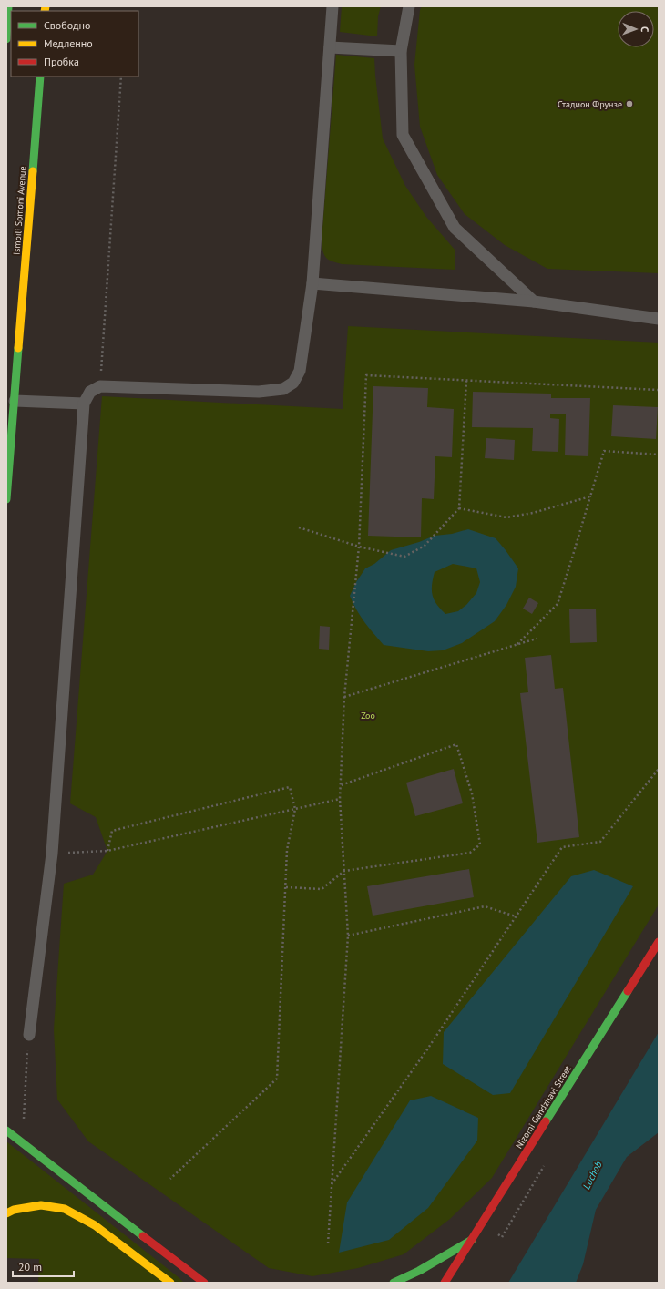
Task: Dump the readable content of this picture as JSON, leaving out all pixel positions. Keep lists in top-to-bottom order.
{
  "streets": {
    "main road": ["Ismoili Somoni Avenue", "Nizomi Gandzhavi Street"]
  },
  "water": ["Luchob"],
  "parks": ["Zoo"],
  "places": ["Стадион Фрунзе"],
  "legend": ["Свободно", "Медленно", "Пробка"],
  "scale_bar": "20 m",
  "north": "right"
}
